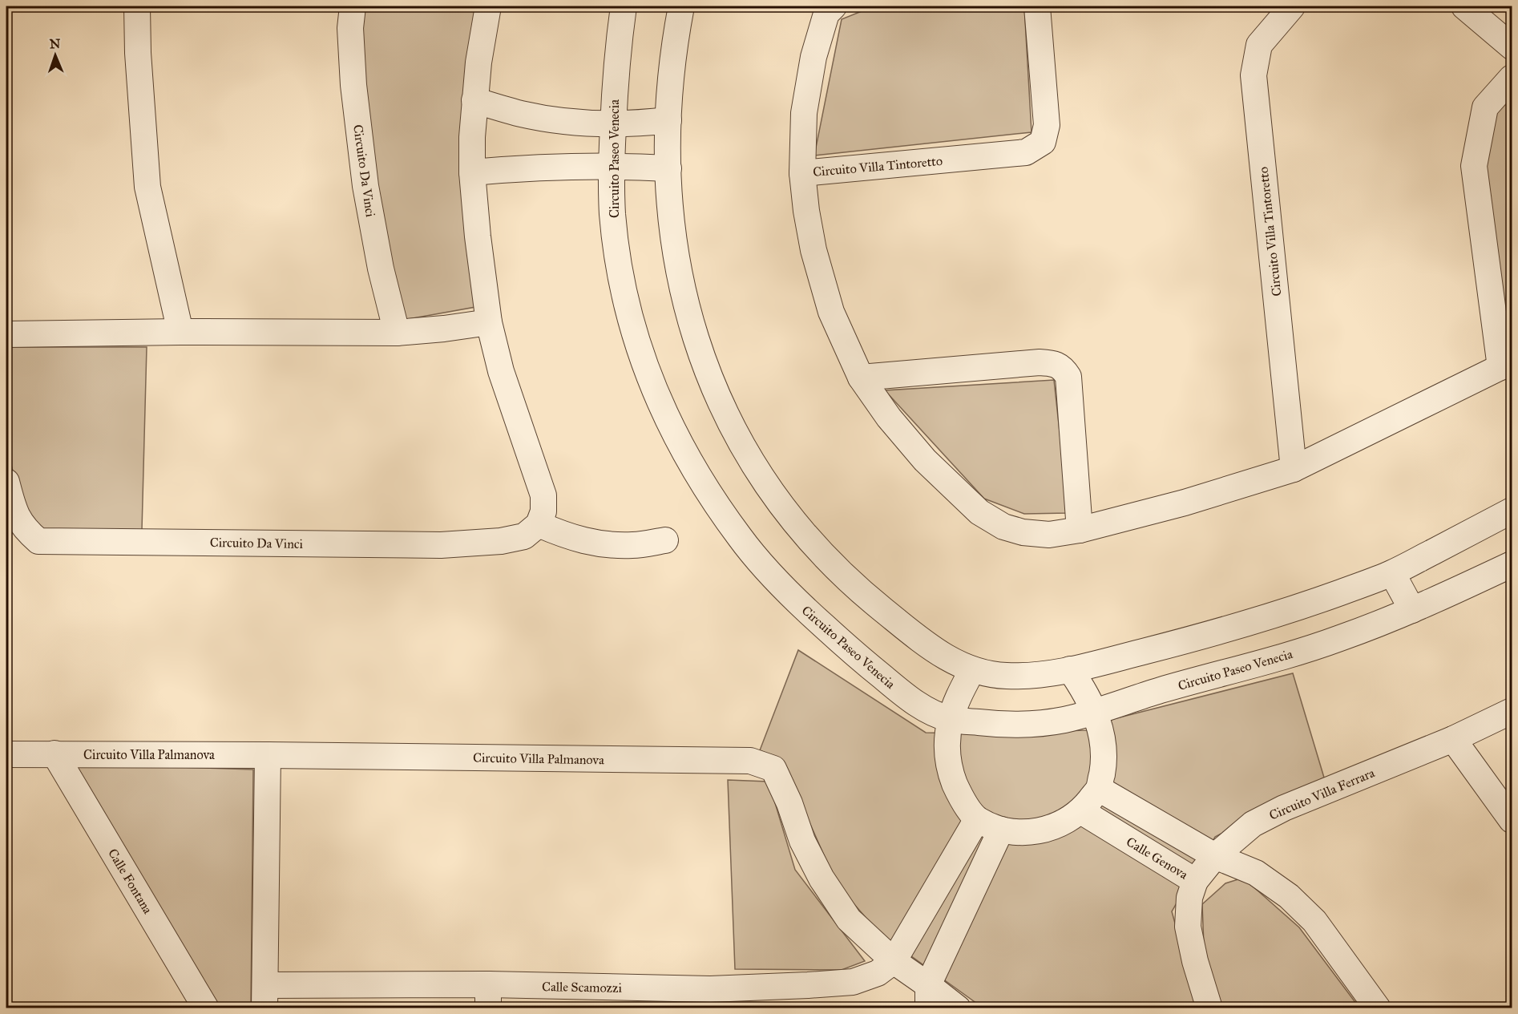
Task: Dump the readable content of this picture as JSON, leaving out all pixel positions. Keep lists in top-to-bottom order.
{
  "streets": {
    "street": [
      "Circuito Paseo Venecia",
      "Circuito Villa Tintoretto",
      "Circuito Da Vinci",
      "Circuito Villa Palmanova",
      "Circuito Villa Ferrara",
      "Calle Genova",
      "Calle Fontana",
      "Calle Scamozzi"
    ]
  },
  "crossings": [
    ["Circuito Villa Palmanova", "Calle Fontana"],
    ["Circuito Villa Palmanova", "Calle Scamozzi"],
    ["Circuito Villa Ferrara", "Calle Genova"]
  ],
  "north": "top"
}
